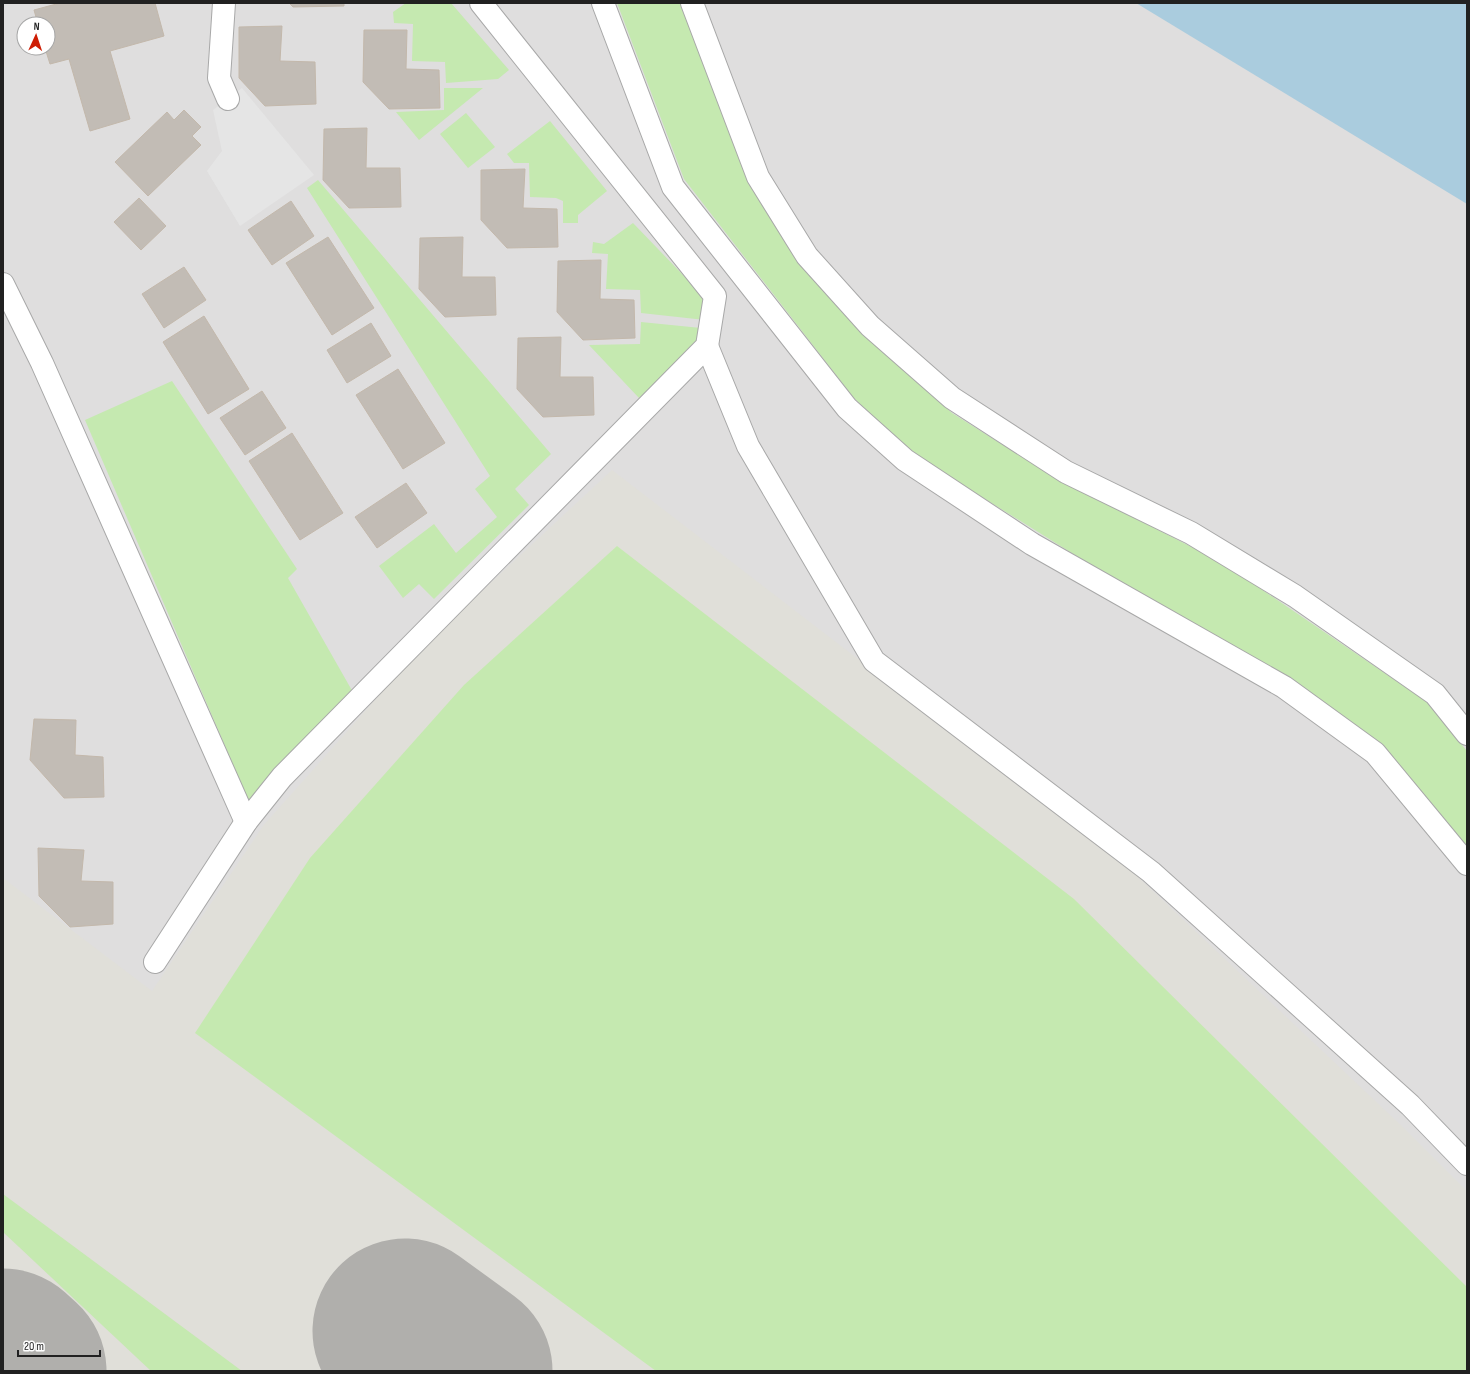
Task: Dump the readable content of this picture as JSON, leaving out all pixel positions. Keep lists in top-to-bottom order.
{
  "scale_bar": "20 m",
  "north": "top"
}
